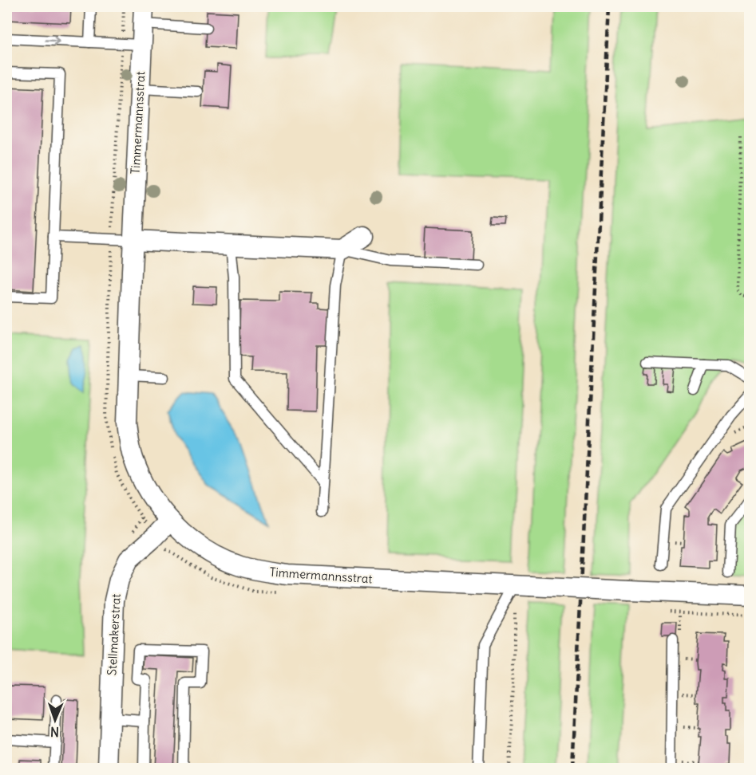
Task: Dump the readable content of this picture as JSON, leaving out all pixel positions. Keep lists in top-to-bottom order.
{
  "streets": {
    "street": ["Timmermannsstrat", "Stellmakerstrat"]
  },
  "crossings": [
    ["Timmermannsstrat", "Stellmakerstrat"]
  ],
  "north": "bottom"
}
